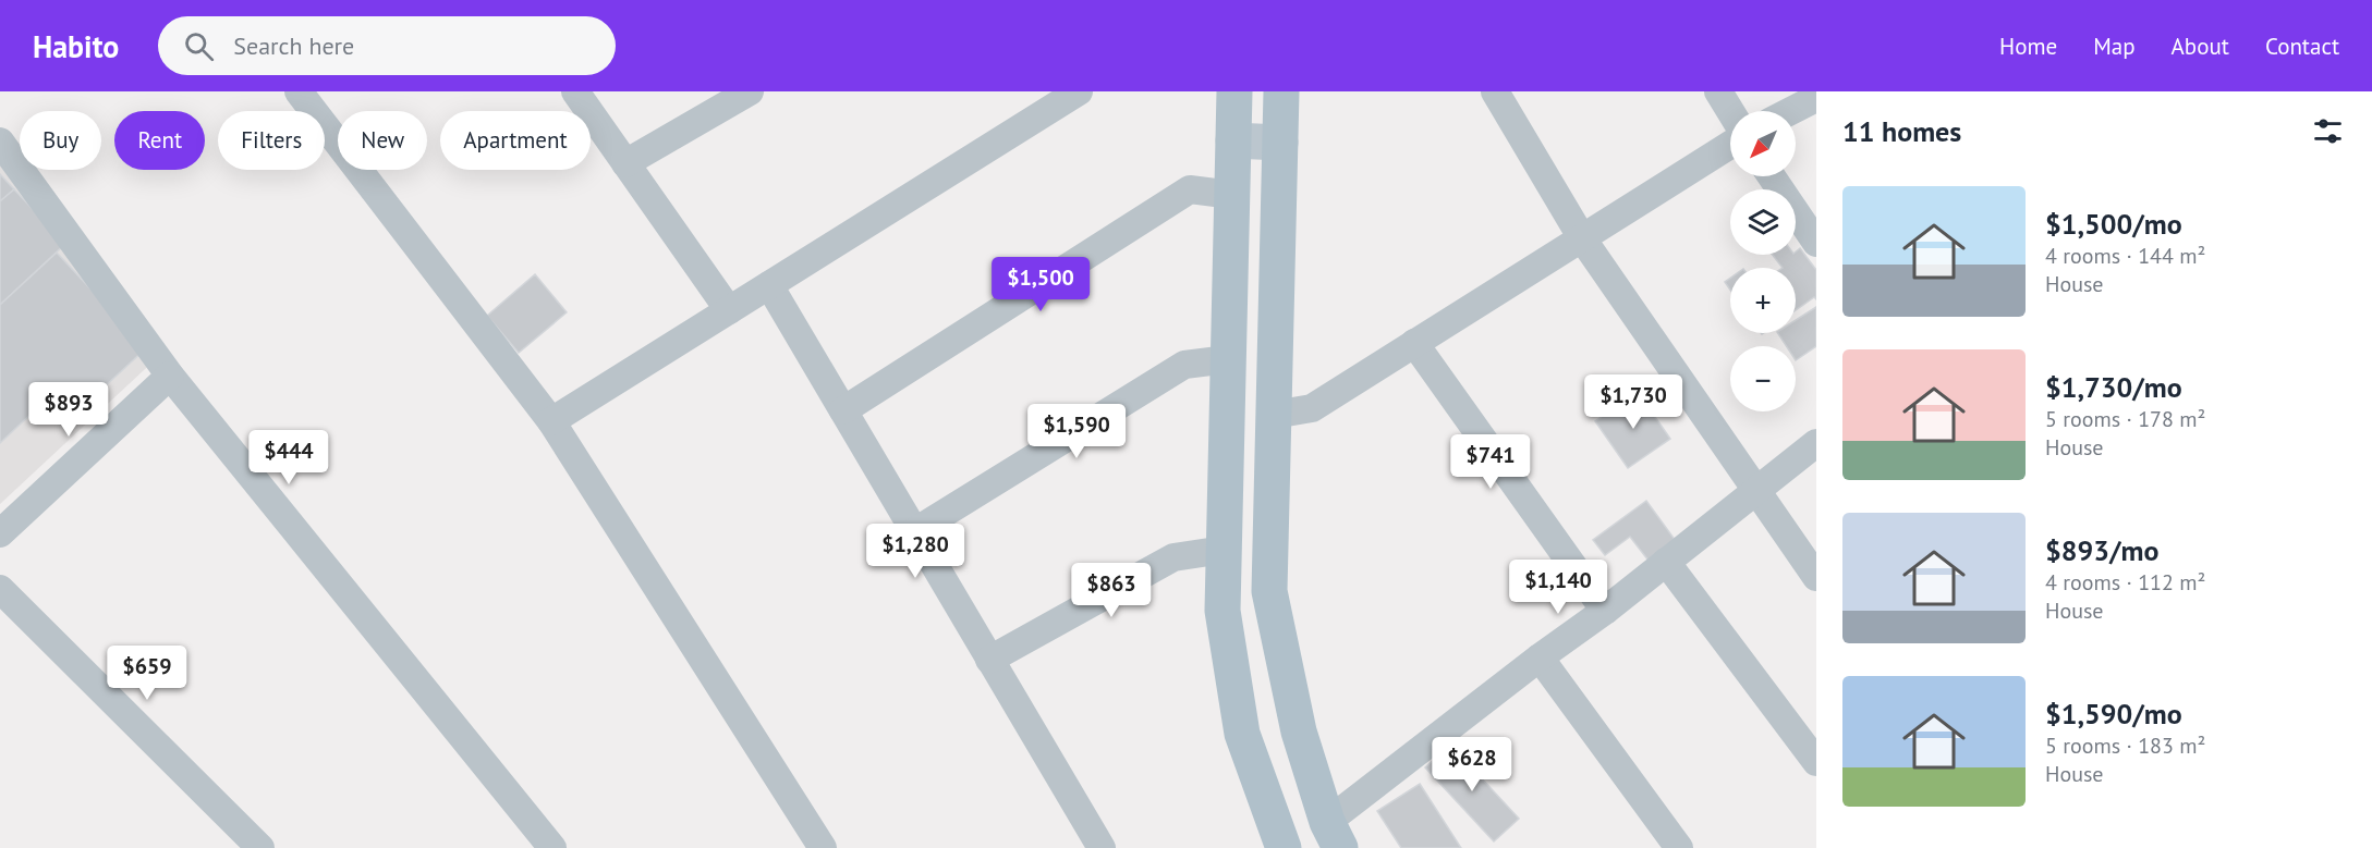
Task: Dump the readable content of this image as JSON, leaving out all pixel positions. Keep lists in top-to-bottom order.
{
  "north": "bottom left",
  "page": {
    "header": "Habito",
    "search": "Search here",
    "nav": [
      "Home",
      "Map",
      "About",
      "Contact"
    ],
    "heading": "11 homes",
    "map_buttons": ["+", "−"],
    "chip": [
      "Buy",
      "Rent",
      "Filters",
      "New",
      "Apartment"
    ],
    "list": [
      {
        "name": "$1,500/mo",
        "note": "4 rooms · 144 m² · House"
      },
      {
        "name": "$1,730/mo",
        "note": "5 rooms · 178 m² · House"
      },
      {
        "name": "$893/mo",
        "note": "4 rooms · 112 m² · House"
      },
      {
        "name": "$1,590/mo",
        "note": "5 rooms · 183 m² · House"
      }
    ],
    "price": [
      "$1,500",
      "$1,730",
      "$893",
      "$1,590",
      "$444",
      "$741",
      "$1,280",
      "$1,140",
      "$863",
      "$659",
      "$628"
    ]
  }
}
